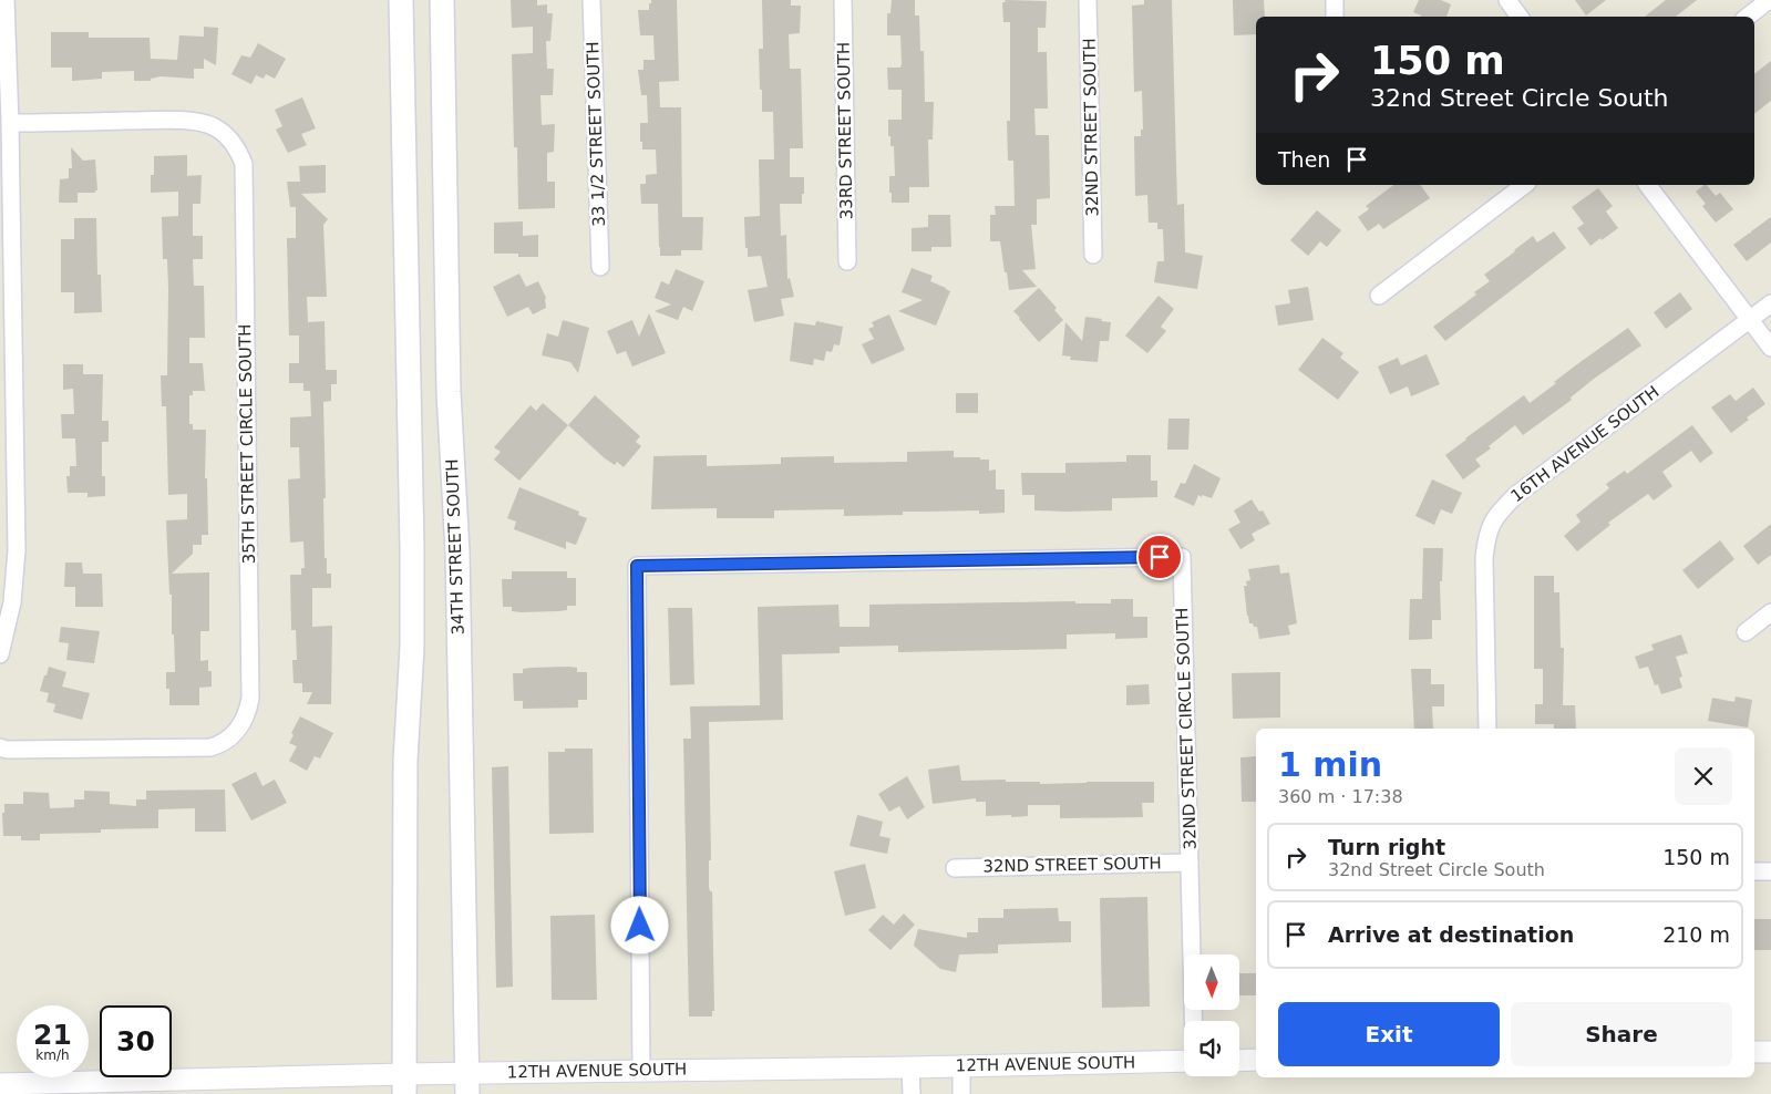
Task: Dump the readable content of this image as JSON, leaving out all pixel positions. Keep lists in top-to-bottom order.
{
  "streets": {
    "main road": ["34TH STREET SOUTH"],
    "street": [
      "32ND STREET SOUTH",
      "33RD STREET SOUTH",
      "33 1/2 STREET SOUTH",
      "35TH STREET CIRCLE SOUTH",
      "16TH AVENUE SOUTH",
      "32ND STREET CIRCLE SOUTH",
      "12TH AVENUE SOUTH"
    ]
  },
  "crossings": [
    ["32ND STREET SOUTH", "32ND STREET CIRCLE SOUTH"],
    ["34TH STREET SOUTH", "12TH AVENUE SOUTH"],
    ["32ND STREET CIRCLE SOUTH", "12TH AVENUE SOUTH"]
  ],
  "north": "bottom",
  "page": {
    "turn": ["150 m", "32nd Street Circle South"],
    "then": "Then",
    "heading": ["1 min", "360 m · 17:38"],
    "list": [
      {
        "name": "Turn right",
        "note": "32nd Street Circle South",
        "value": "150 m"
      },
      {
        "name": "Arrive at destination",
        "value": "210 m"
      }
    ],
    "buttons": ["Exit", "Share"],
    "speed": "21 km/h",
    "limit": "30"
  }
}
